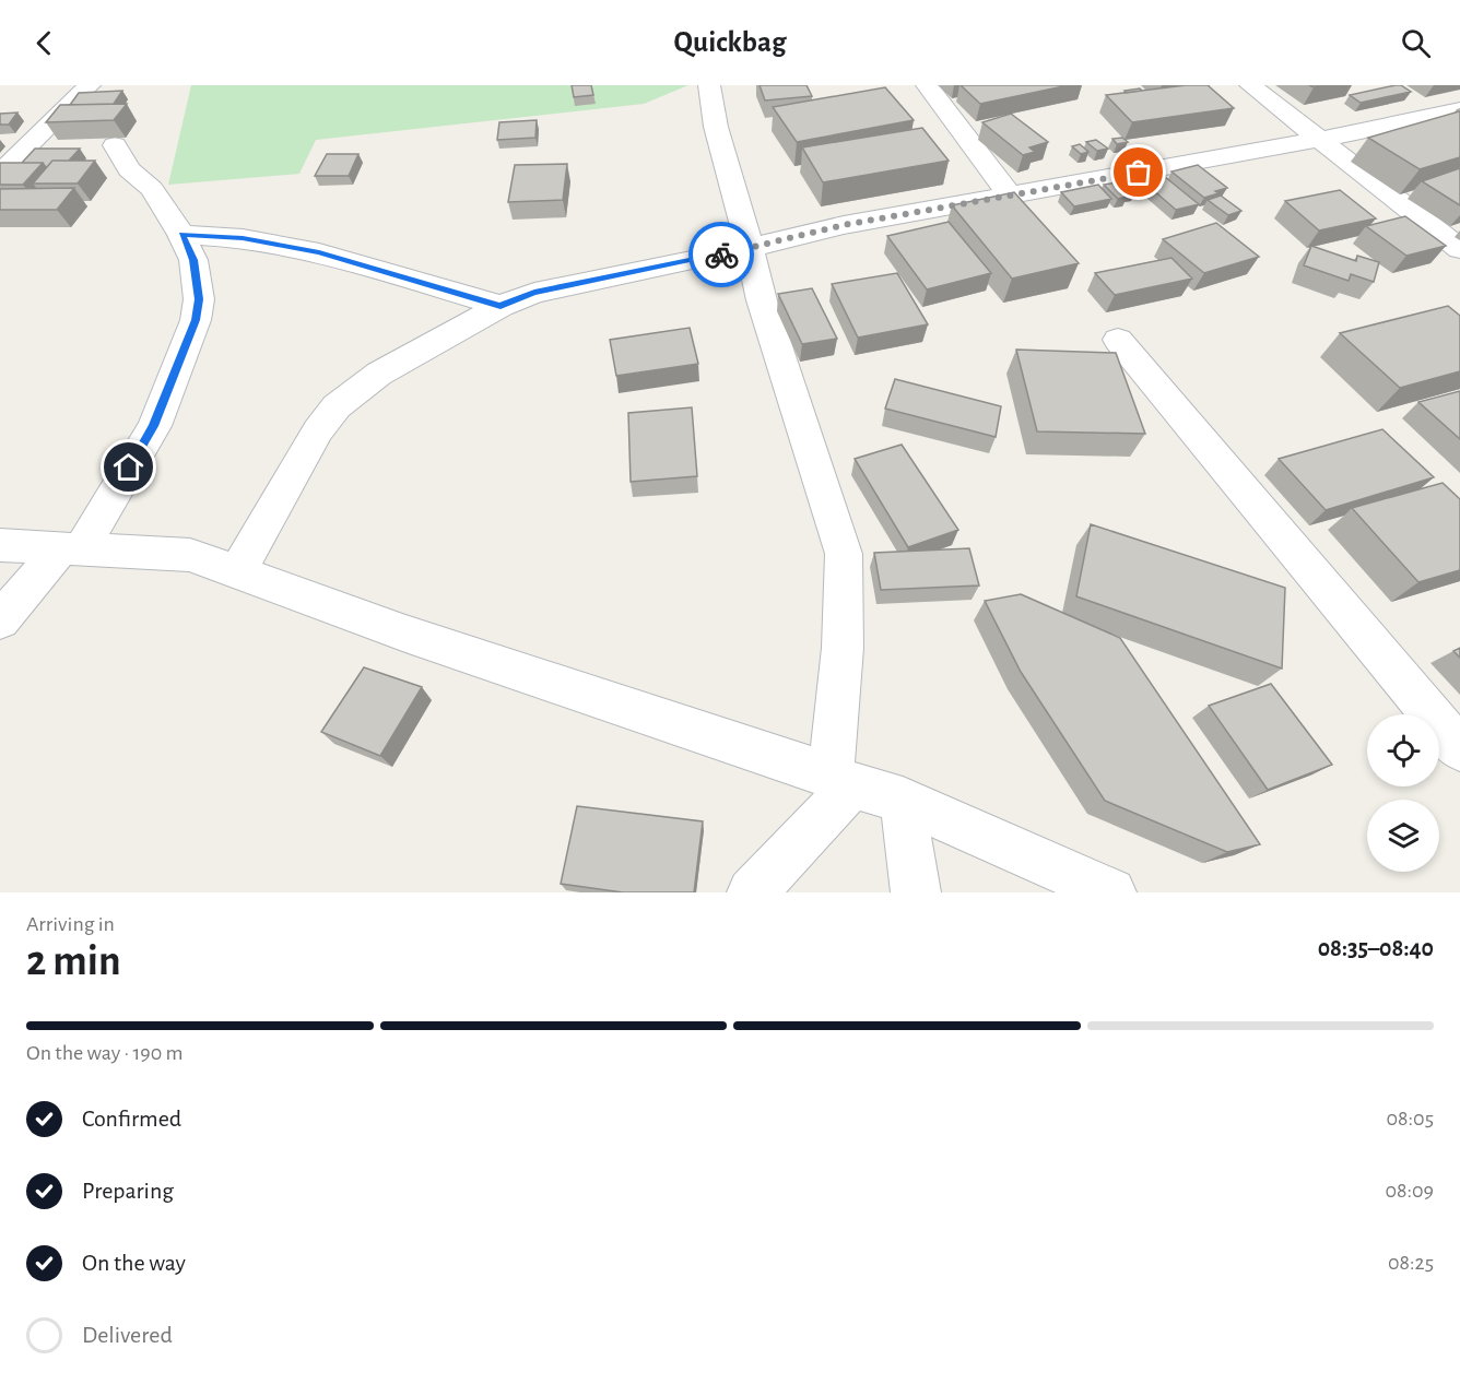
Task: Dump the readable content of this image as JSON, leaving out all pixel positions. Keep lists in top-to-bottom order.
{
  "page": {
    "header": "Quickbag",
    "heading": ["2 min", "Arriving in", "08:35–08:40"],
    "bar": "On the way · 190 m",
    "list": [
      ["Confirmed", "08:05"],
      ["Preparing", "08:09"],
      ["On the way", "08:25"],
      "Delivered"
    ]
  }
}
